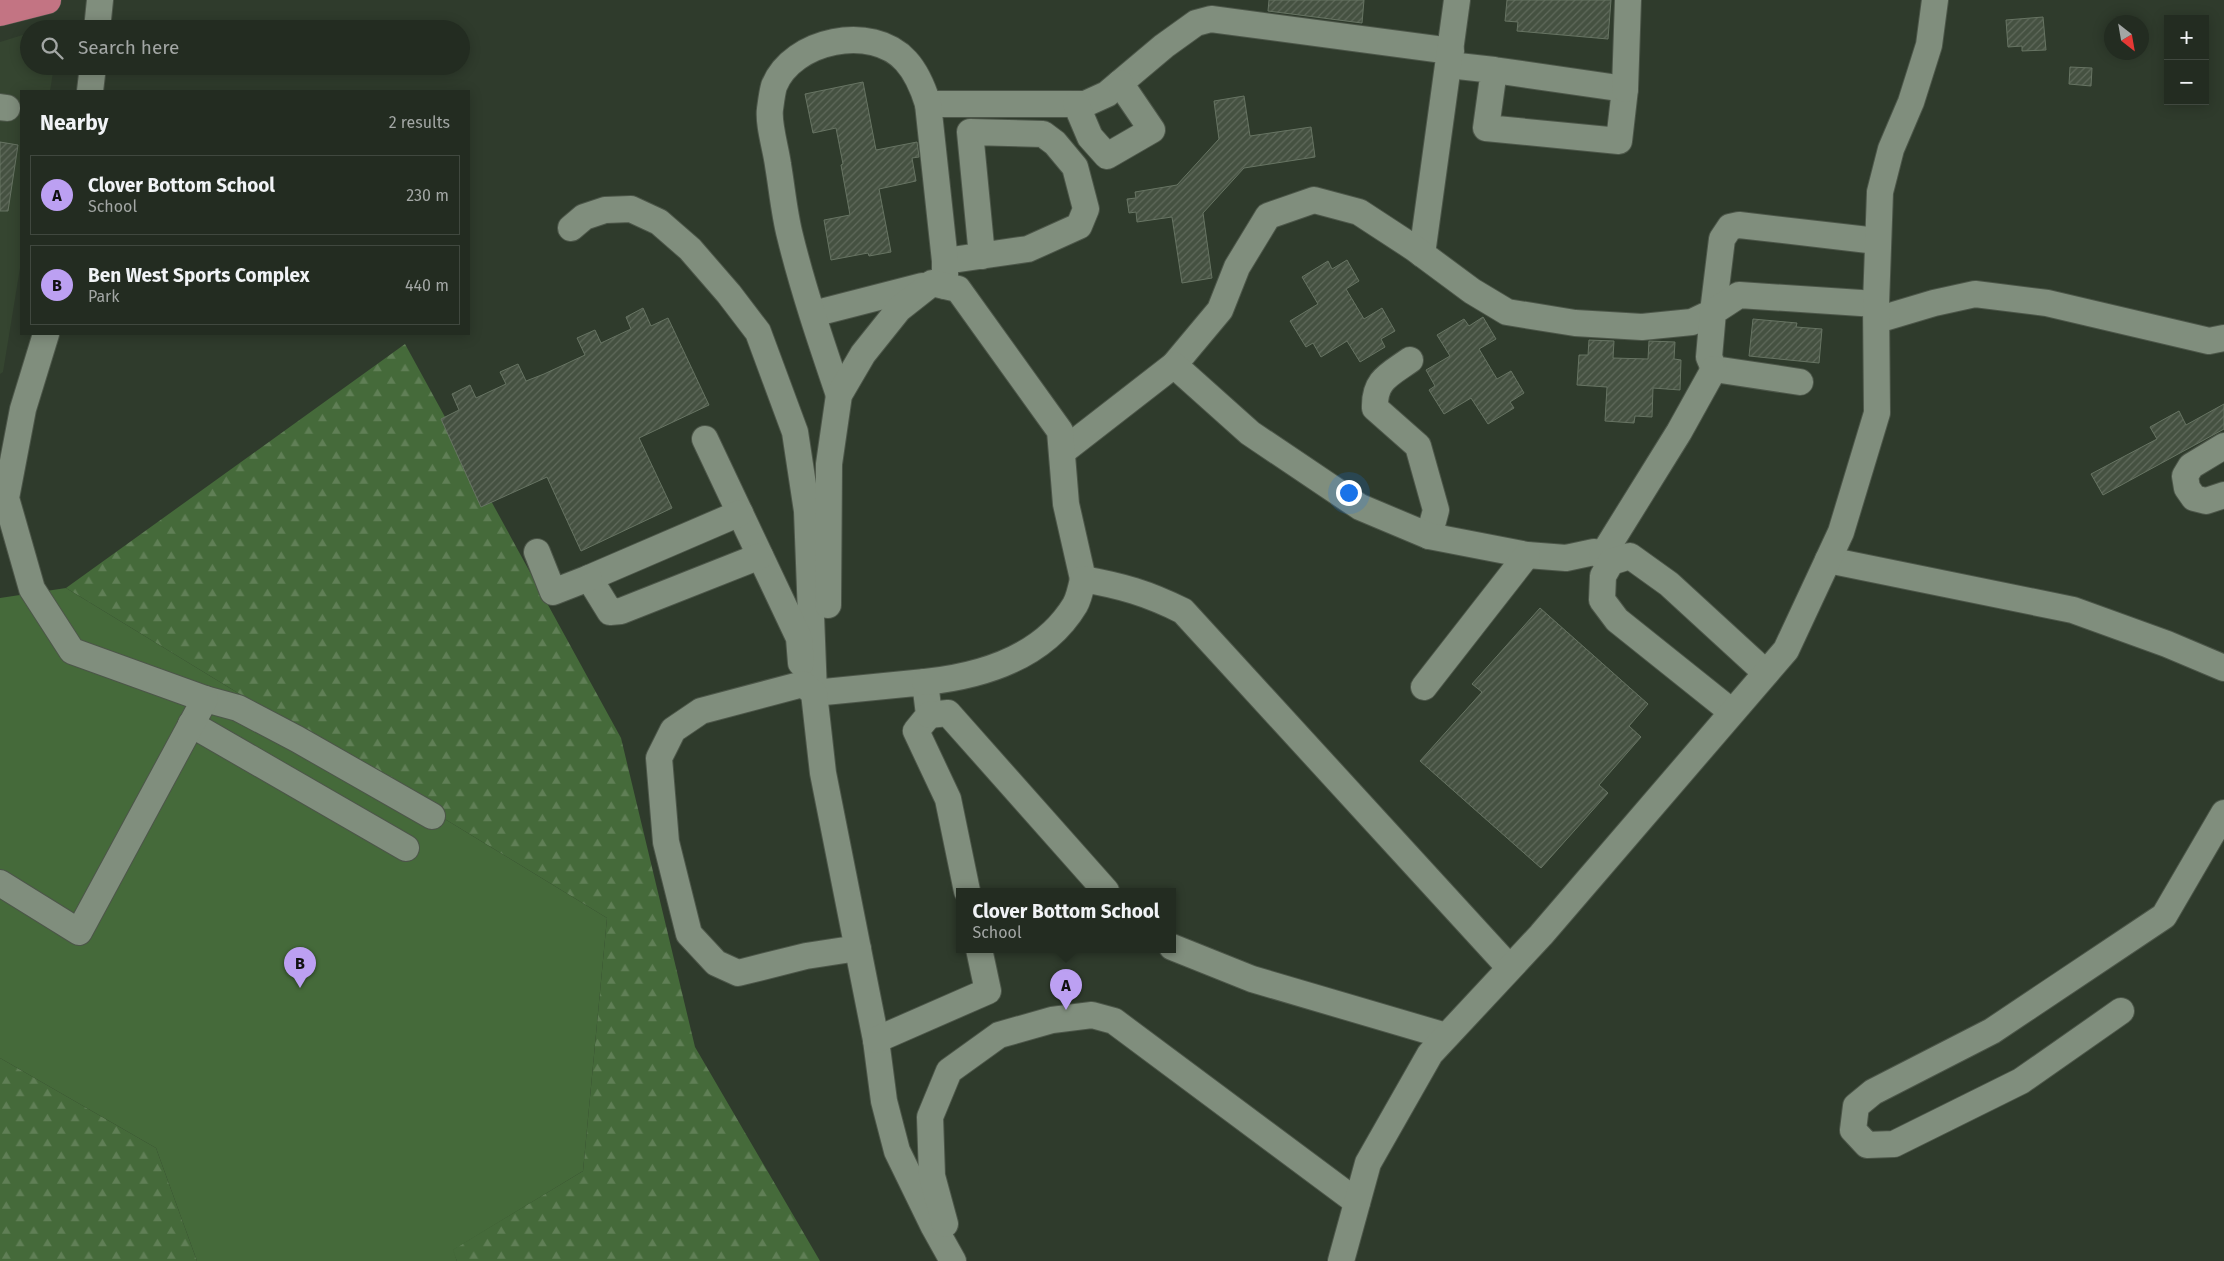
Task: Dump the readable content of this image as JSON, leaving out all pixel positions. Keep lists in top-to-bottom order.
{
  "north": "bottom right",
  "page": {
    "map_buttons": ["+", "−"],
    "search": "Search here",
    "heading": ["Nearby", "2 results"],
    "list": [
      {
        "mark": "A",
        "name": "Clover Bottom School",
        "note": "School",
        "value": "230 m"
      },
      {
        "mark": "B",
        "name": "Ben West Sports Complex",
        "note": "Park",
        "value": "440 m"
      }
    ],
    "popup": ["Clover Bottom School", "School"],
    "pins": ["B", "A"]
  }
}
